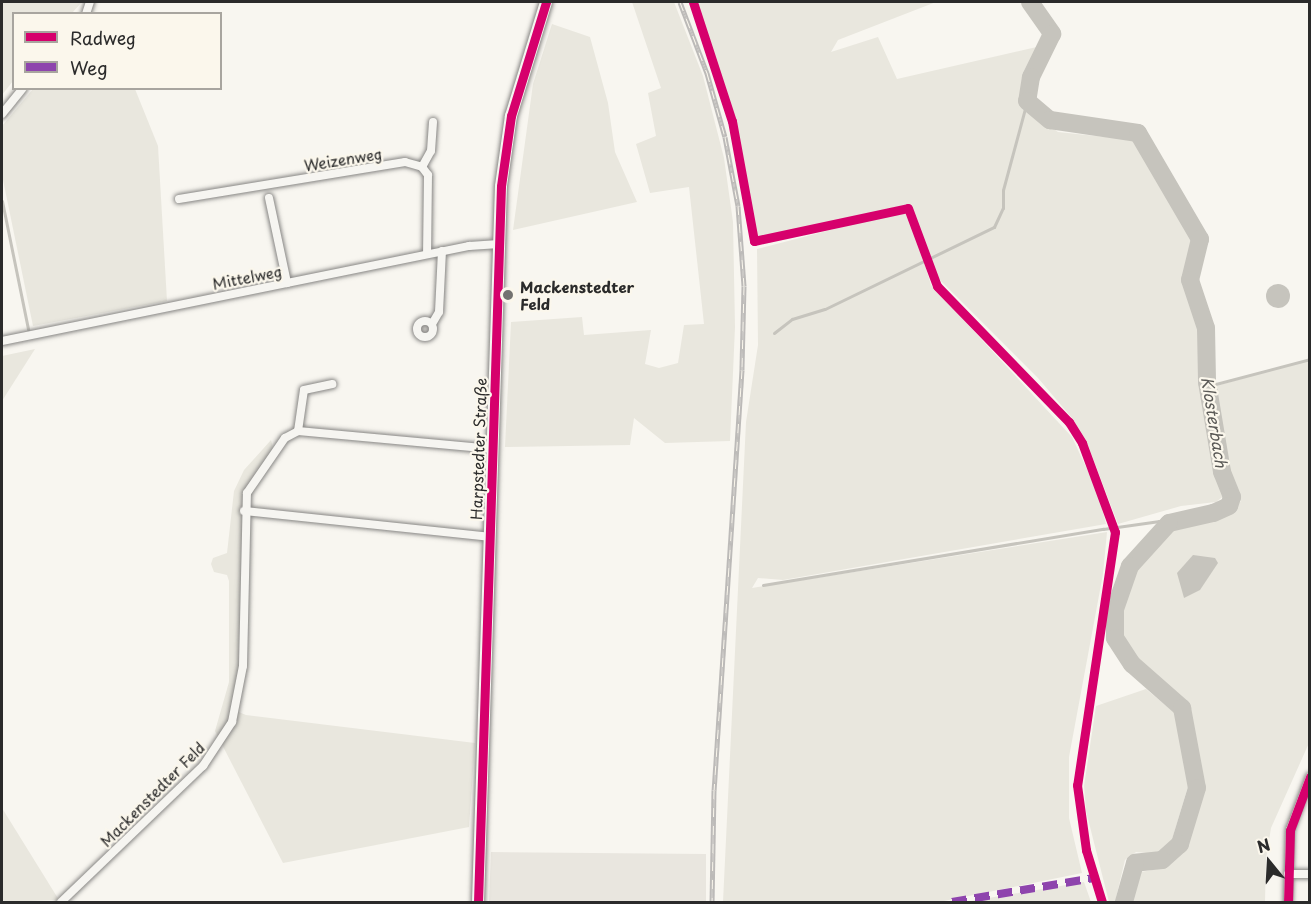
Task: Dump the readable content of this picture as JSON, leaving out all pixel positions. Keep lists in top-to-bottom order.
{
  "streets": {
    "street": [
      "Weizenweg",
      "Mittelweg",
      "Harpstedter Straße",
      "Mackenstedter Feld"
    ]
  },
  "crossings": [
    ["Mittelweg", "Harpstedter Straße"]
  ],
  "water": ["Klosterbach"],
  "places": ["Mackenstedter Feld"],
  "legend": ["Radweg", "Weg"],
  "north": "top"
}
